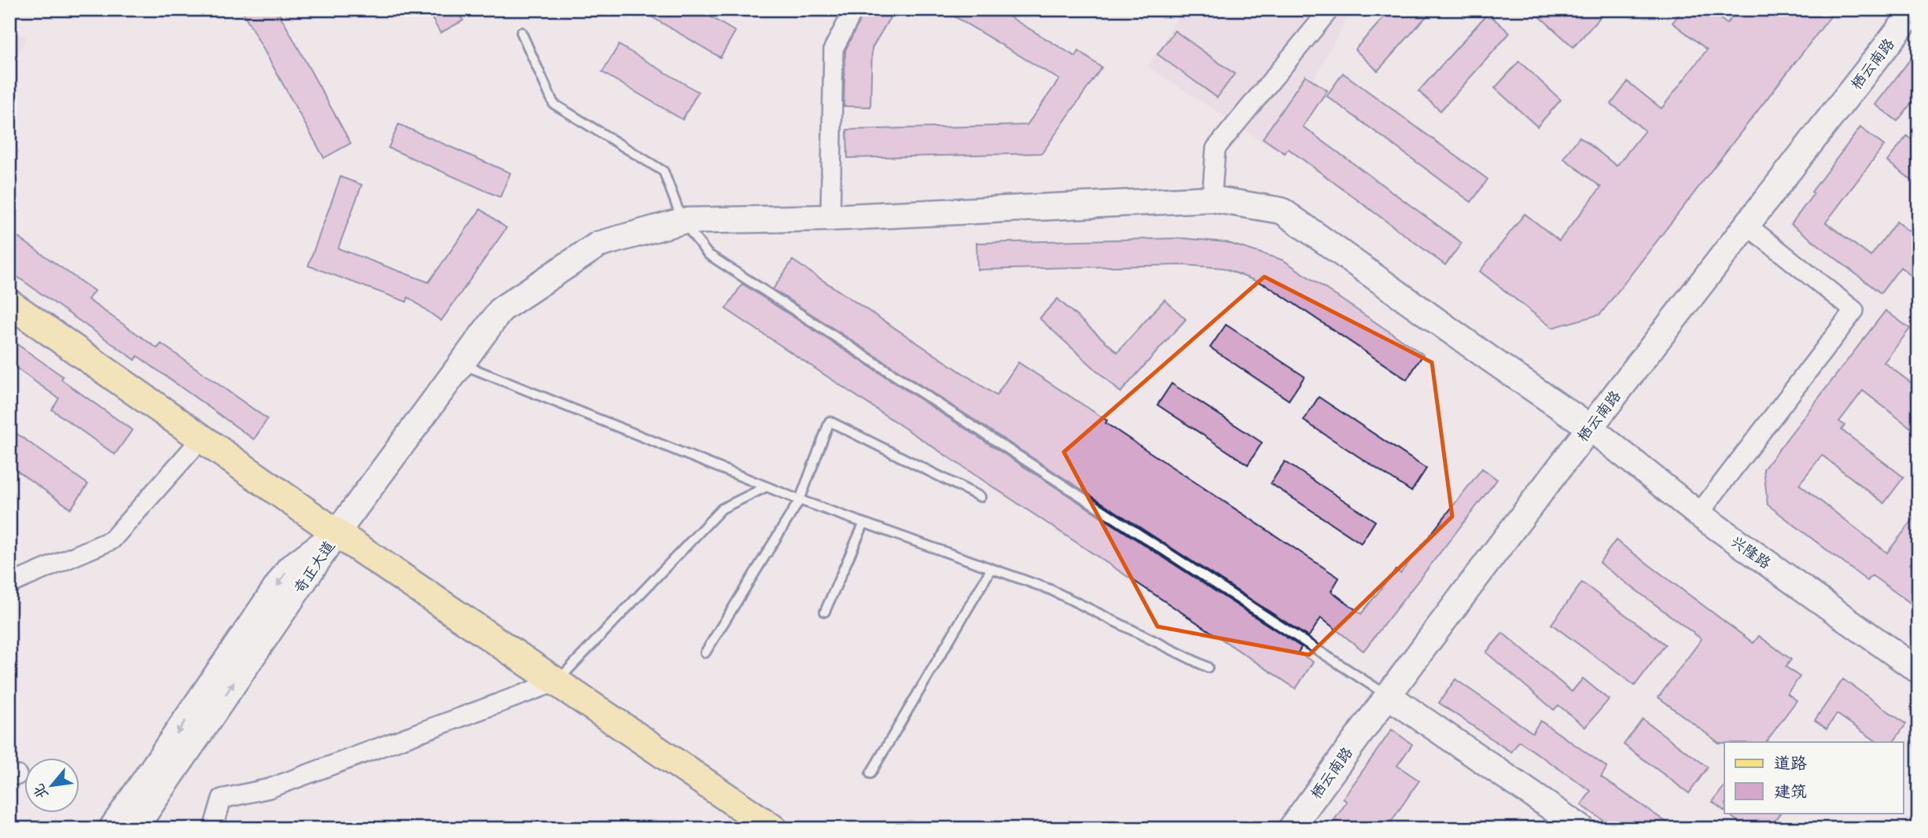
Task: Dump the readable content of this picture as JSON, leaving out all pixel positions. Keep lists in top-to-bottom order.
{
  "streets": {
    "street": ["栖云南路", "兴隆路", "奇正大道"]
  },
  "crossings": [
    ["栖云南路", "兴隆路"],
    ["兴隆路", "奇正大道"]
  ],
  "legend": ["道路", "建筑"],
  "north": "bottom left"
}
